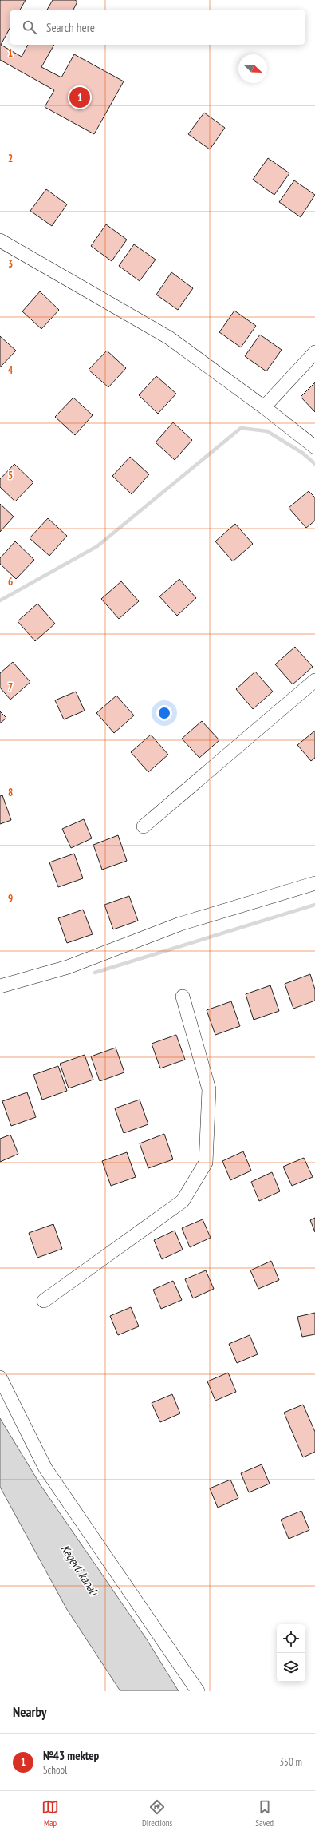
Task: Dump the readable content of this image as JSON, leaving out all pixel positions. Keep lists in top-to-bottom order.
{
  "water": ["Kegeyli kanalı"],
  "north": "bottom right",
  "page": {
    "search": "Search here",
    "pins": "1",
    "heading": "Nearby",
    "list": [
      {
        "mark": "1",
        "name": "№43 mektep",
        "note": "School",
        "value": "350 m"
      }
    ],
    "nav": ["Map", "Directions", "Saved"]
  },
  "grid": {
    "rows": [
      "1",
      "2",
      "3",
      "4",
      "5",
      "6",
      "7",
      "8",
      "9"
    ]
  }
}
